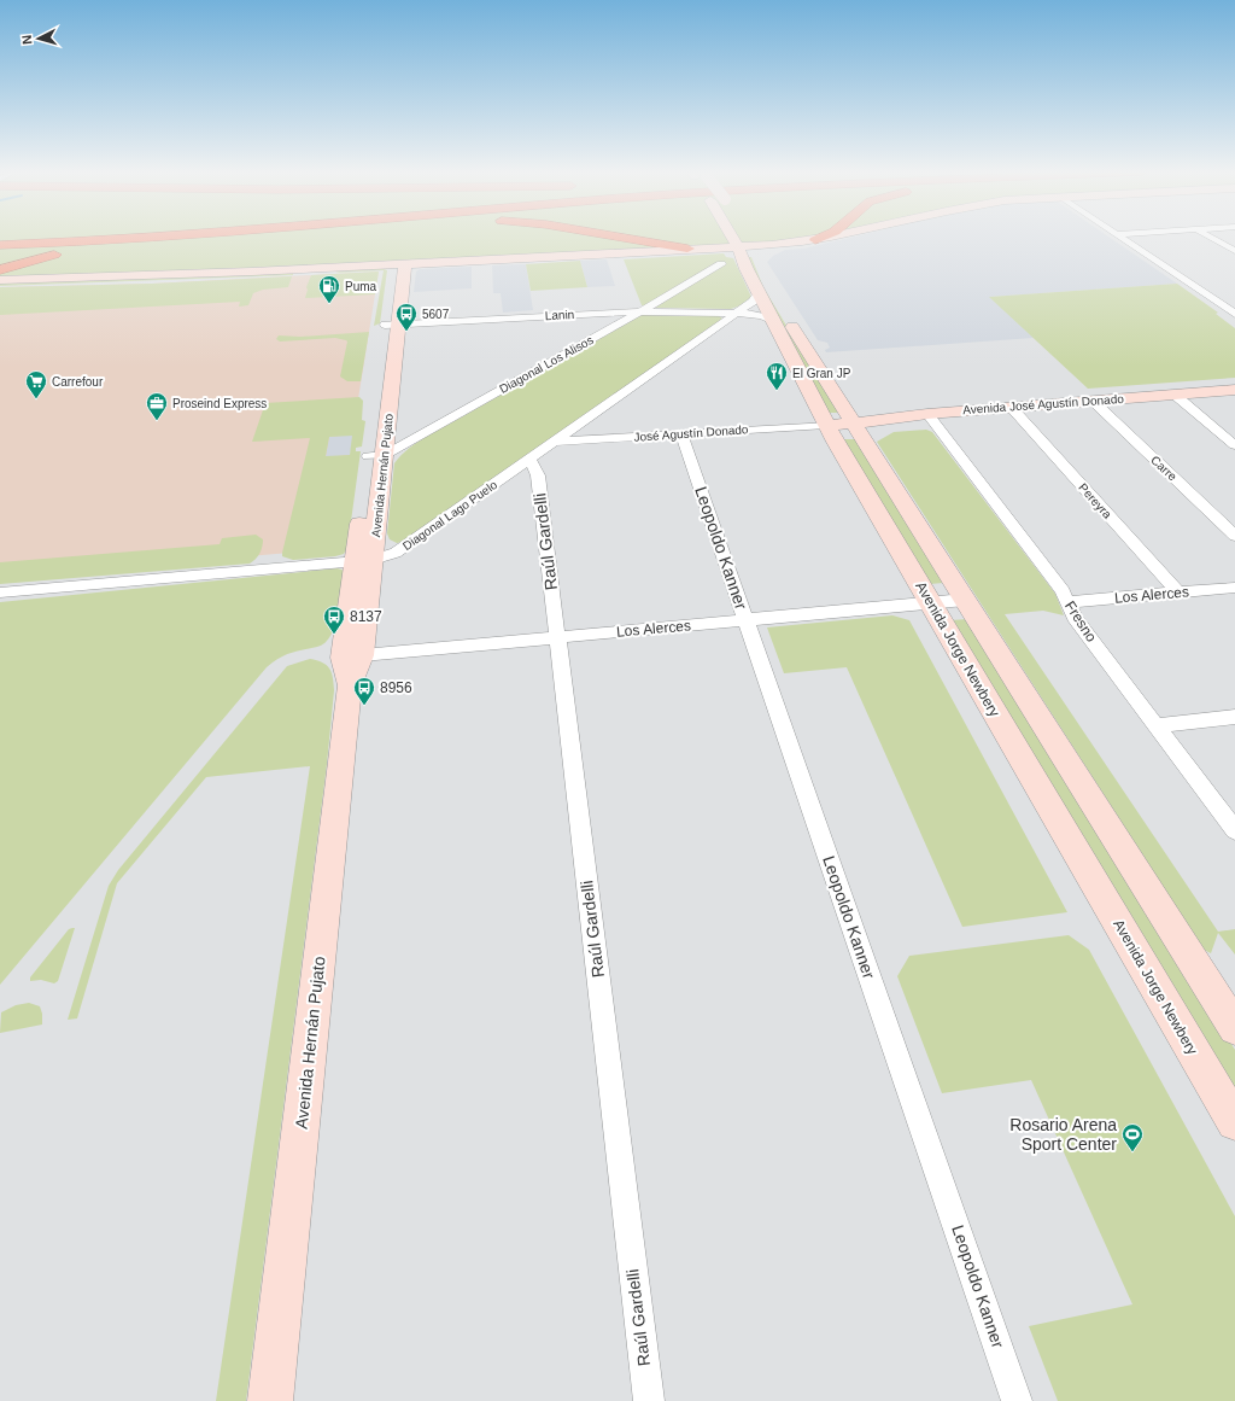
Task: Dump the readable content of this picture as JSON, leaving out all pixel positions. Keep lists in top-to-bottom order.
{
  "streets": {
    "main road": ["Avenida José Agustín Donado", "Avenida Hernán Pujato", "Avenida Jorge Newbery"],
    "street": [
      "Lanin",
      "Diagonal Los Alisos",
      "José Agustín Donado",
      "Carre",
      "Pereyra",
      "Diagonal Lago Puelo",
      "Raúl Gardelli",
      "Leopoldo Kanner",
      "Los Alerces",
      "Fresno"
    ]
  },
  "crossings": [
    ["Lanin", "Diagonal Los Alisos"],
    ["Lanin", "Avenida Hernán Pujato"],
    ["Lanin", "Diagonal Lago Puelo"],
    ["Diagonal Los Alisos", "Avenida Hernán Pujato"],
    ["Avenida José Agustín Donado", "José Agustín Donado"],
    ["Avenida José Agustín Donado", "Carre"],
    ["Avenida José Agustín Donado", "Pereyra"],
    ["Avenida José Agustín Donado", "Fresno"],
    ["Avenida José Agustín Donado", "Avenida Jorge Newbery"],
    ["José Agustín Donado", "Diagonal Lago Puelo"],
    ["José Agustín Donado", "Leopoldo Kanner"],
    ["José Agustín Donado", "Avenida Jorge Newbery"],
    ["Avenida Hernán Pujato", "Diagonal Lago Puelo"],
    ["Avenida Hernán Pujato", "Los Alerces"],
    ["Pereyra", "Los Alerces"],
    ["Diagonal Lago Puelo", "Raúl Gardelli"],
    ["Diagonal Lago Puelo", "Avenida Jorge Newbery"],
    ["Raúl Gardelli", "Los Alerces"],
    ["Leopoldo Kanner", "Los Alerces"],
    ["Los Alerces", "Fresno"],
    ["Los Alerces", "Avenida Jorge Newbery"]
  ],
  "places": {
    "fuel station": ["Puma"],
    "bus stop": ["5607", "8137", "8956"],
    "restaurant": ["El Gran JP"],
    "supermarket": ["Carrefour"],
    "office": ["Proseind Express"],
    "sports": ["Rosario Arena Sport Center"]
  },
  "north": "left"
}
